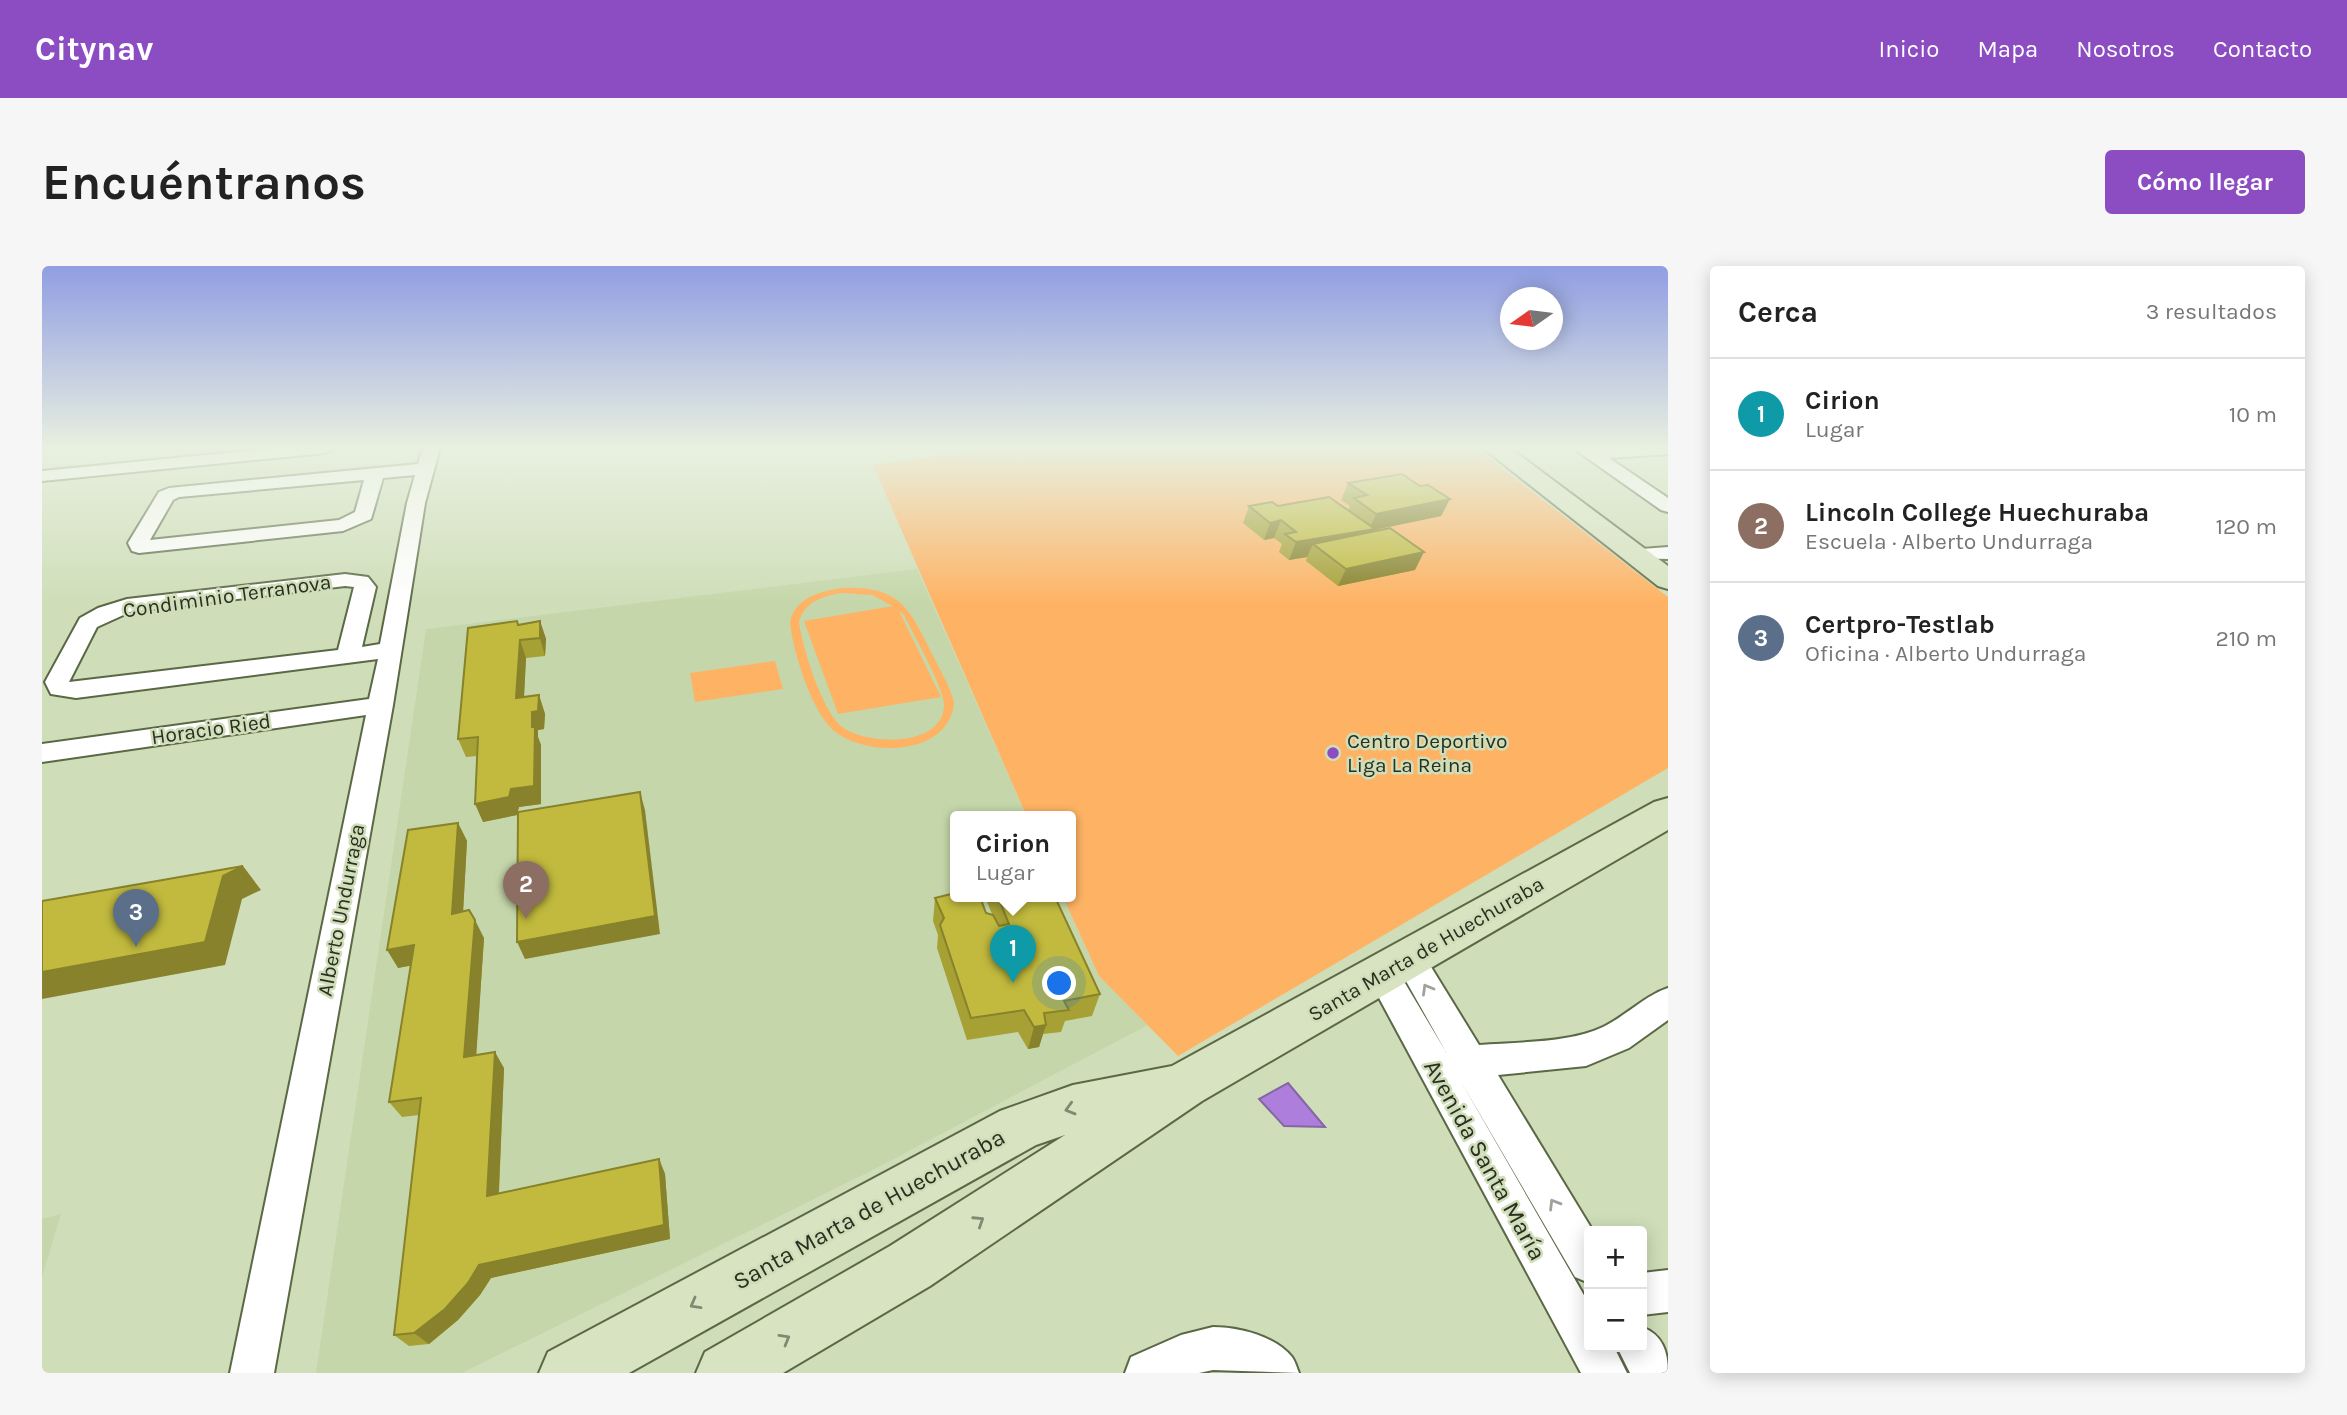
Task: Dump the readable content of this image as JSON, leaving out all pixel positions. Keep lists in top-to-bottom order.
{
  "streets": {
    "street": [
      "Condiminio Terranova",
      "Horacio Ried",
      "Alberto Undurraga",
      "Santa Marta de Huechuraba",
      "Avenida Santa María"
    ]
  },
  "crossings": [
    ["Condiminio Terranova", "Alberto Undurraga"],
    ["Horacio Ried", "Alberto Undurraga"],
    ["Santa Marta de Huechuraba", "Avenida Santa María"]
  ],
  "places": ["Centro Deportivo Liga La Reina"],
  "north": "left",
  "page": {
    "header": "Citynav",
    "nav": [
      "Inicio",
      "Mapa",
      "Nosotros",
      "Contacto"
    ],
    "buttons": "Cómo llegar",
    "title": "Encuéntranos",
    "heading": ["Cerca", "3 resultados"],
    "list": [
      {
        "mark": "1",
        "name": "Cirion",
        "note": "Lugar",
        "value": "10 m"
      },
      {
        "mark": "2",
        "name": "Lincoln College Huechuraba",
        "note": "Escuela · Alberto Undurraga",
        "value": "120 m"
      },
      {
        "mark": "3",
        "name": "Certpro-Testlab",
        "note": "Oficina · Alberto Undurraga",
        "value": "210 m"
      }
    ],
    "popup": ["Cirion", "Lugar"],
    "pins": ["2", "3", "1"],
    "map_buttons": ["+", "−"]
  }
}
